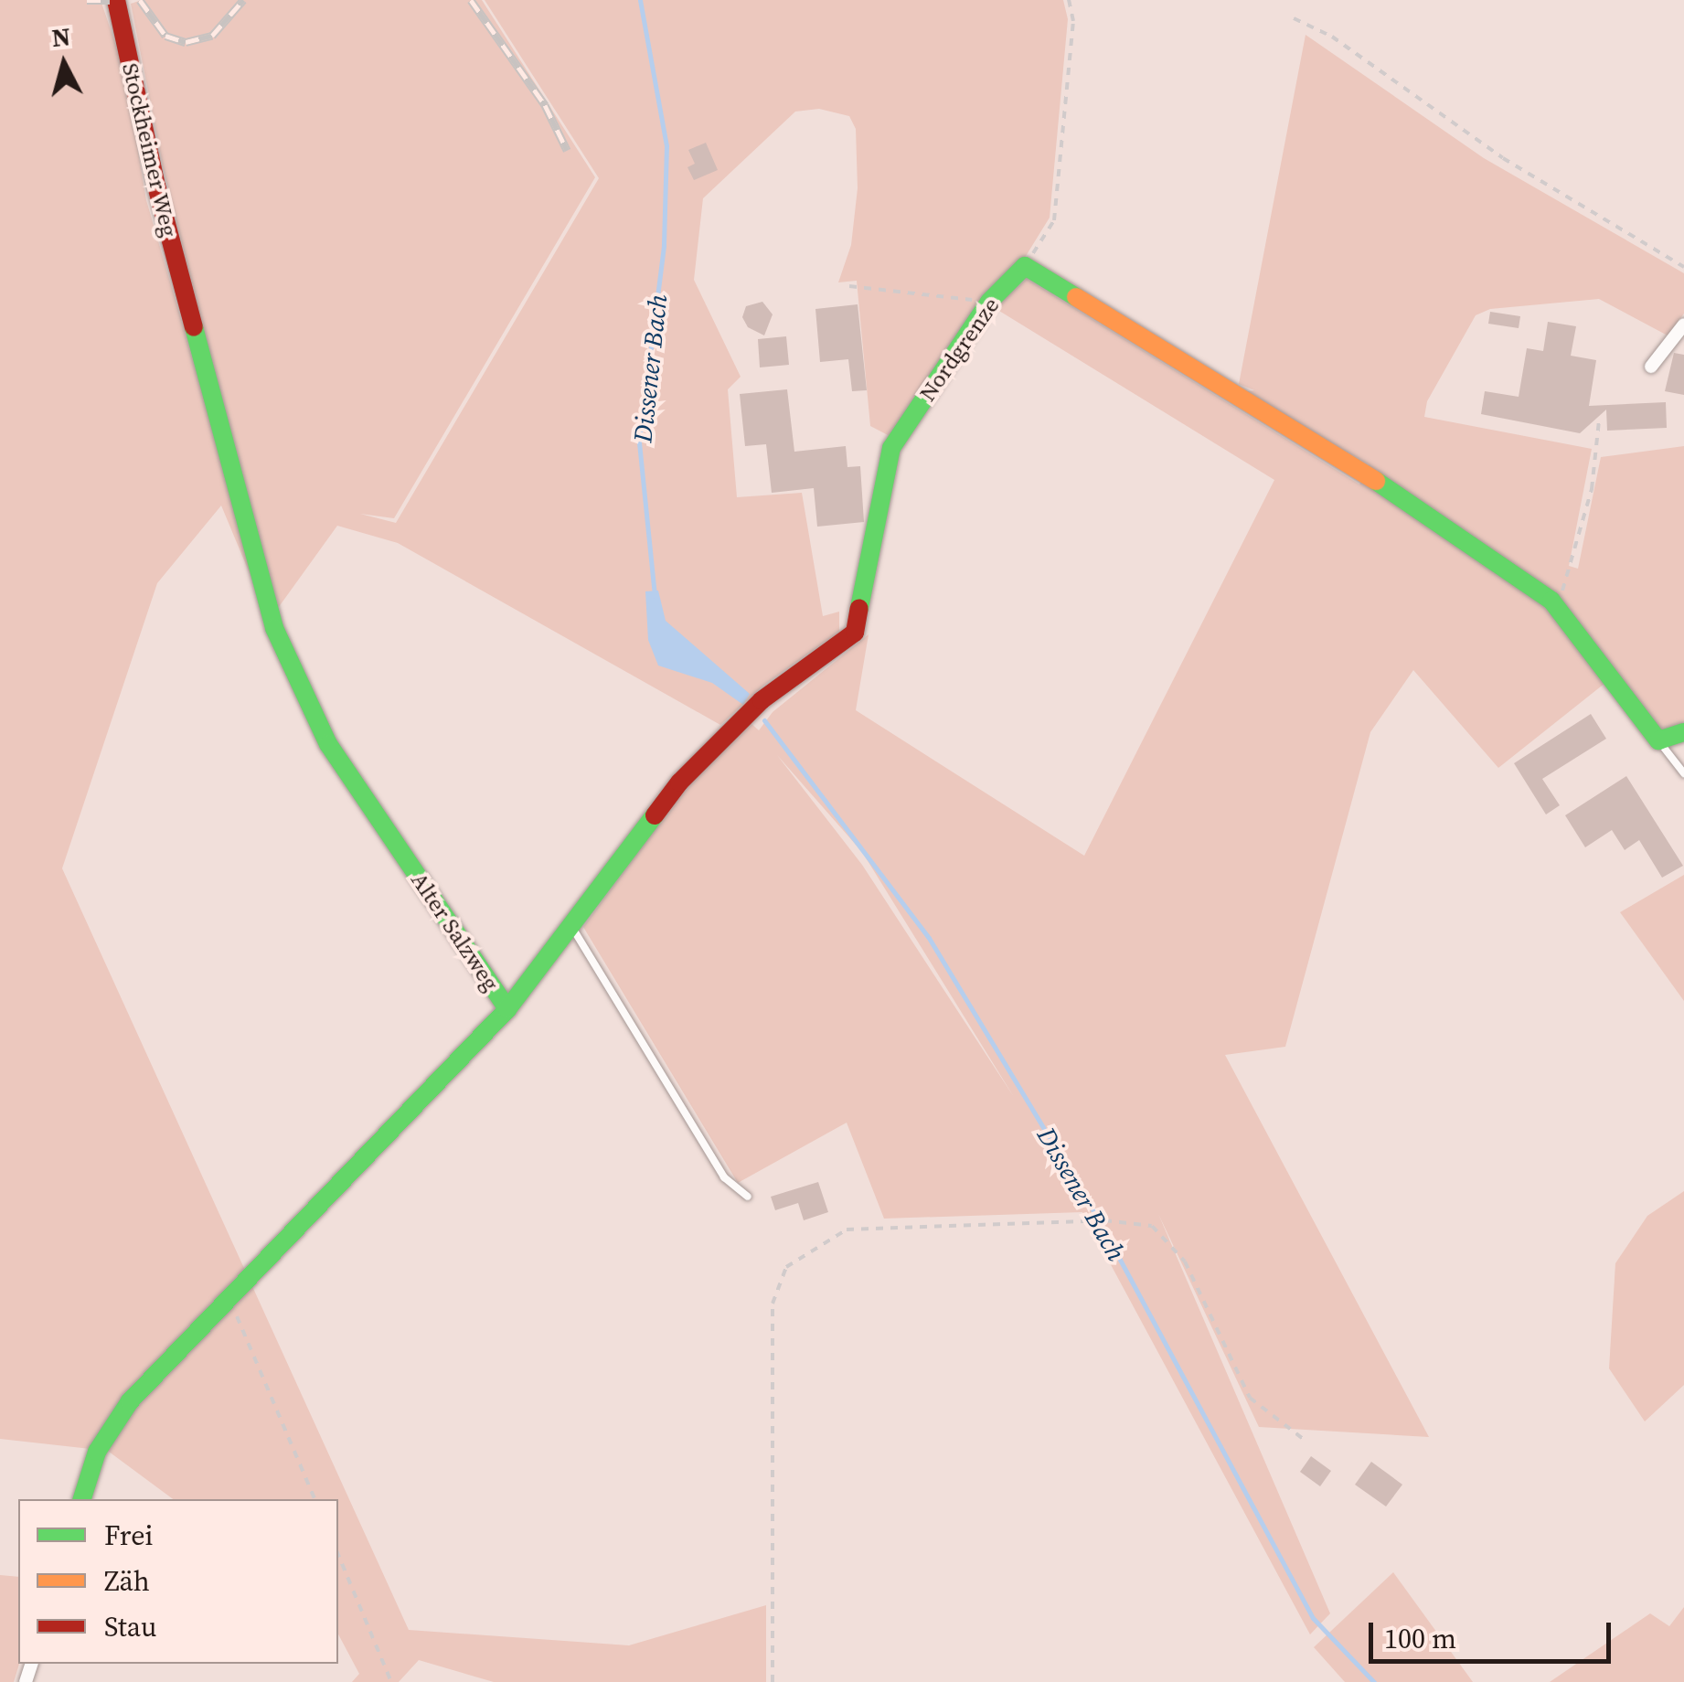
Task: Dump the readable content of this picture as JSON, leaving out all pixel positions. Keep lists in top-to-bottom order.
{
  "streets": {
    "street": ["Stockheimer Weg", "Nordgrenze", "Alter Salzweg"]
  },
  "crossings": [
    ["Stockheimer Weg", "Alter Salzweg"],
    ["Nordgrenze", "Alter Salzweg"]
  ],
  "water": ["Dissener Bach"],
  "legend": ["Frei", "Zäh", "Stau"],
  "scale_bar": "100 m",
  "north": "top"
}
